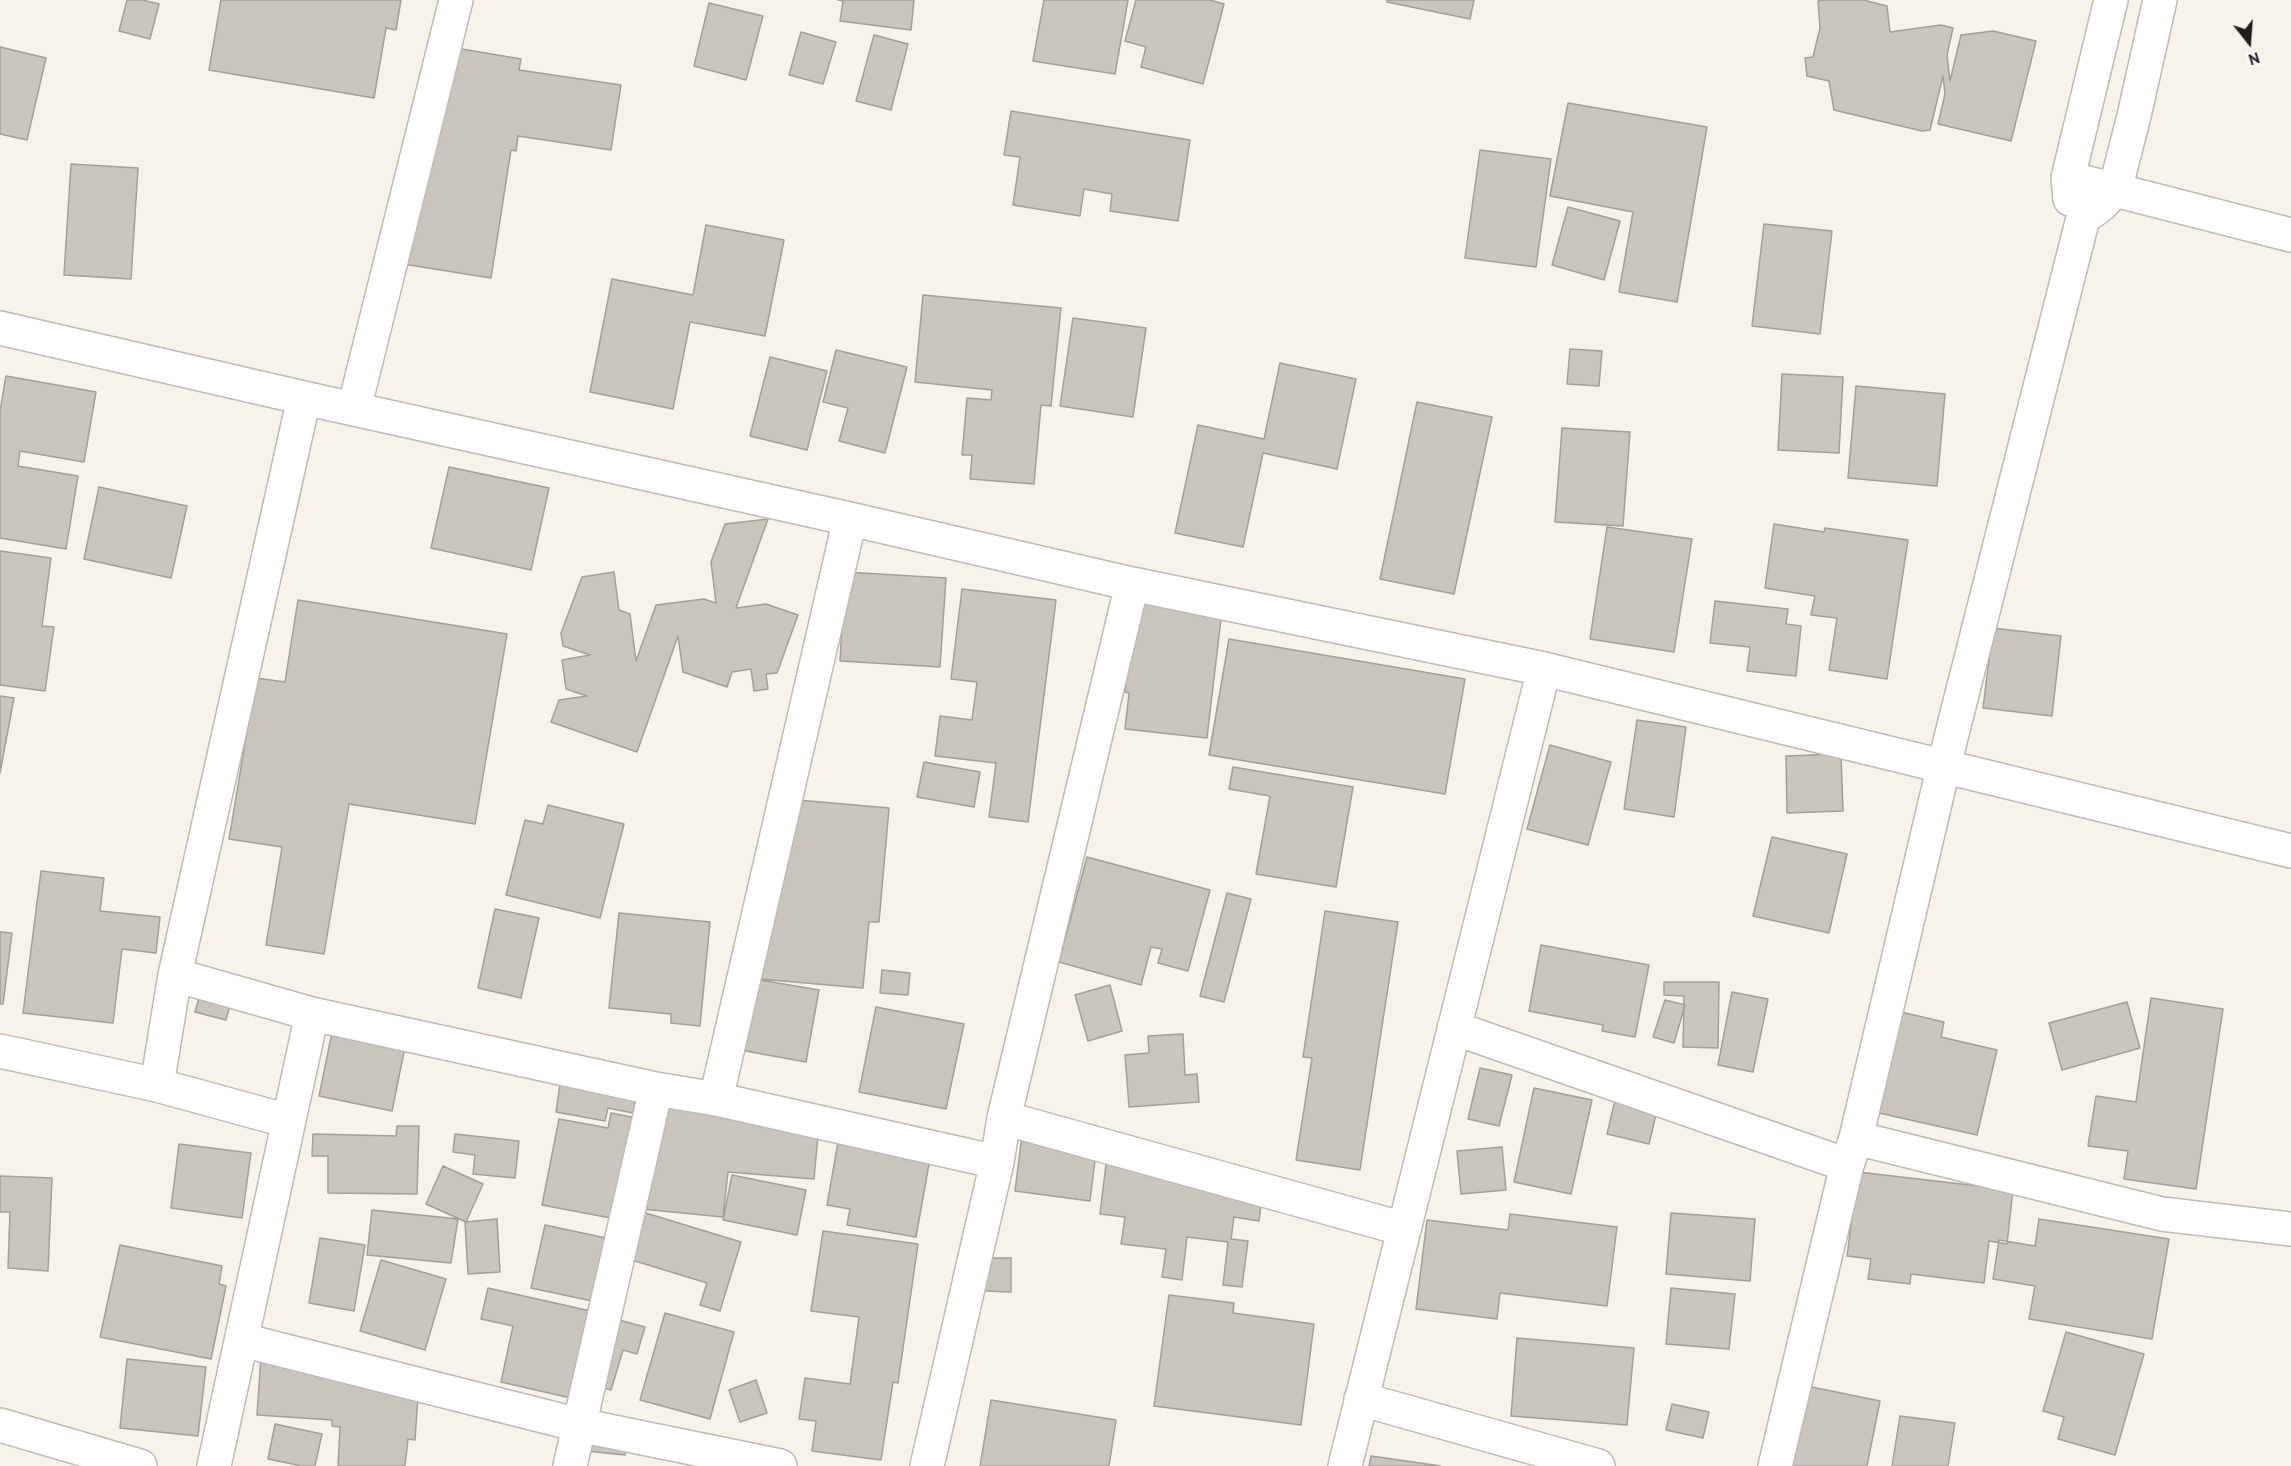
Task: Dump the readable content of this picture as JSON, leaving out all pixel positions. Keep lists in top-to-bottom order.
{
  "north": "bottom"
}
